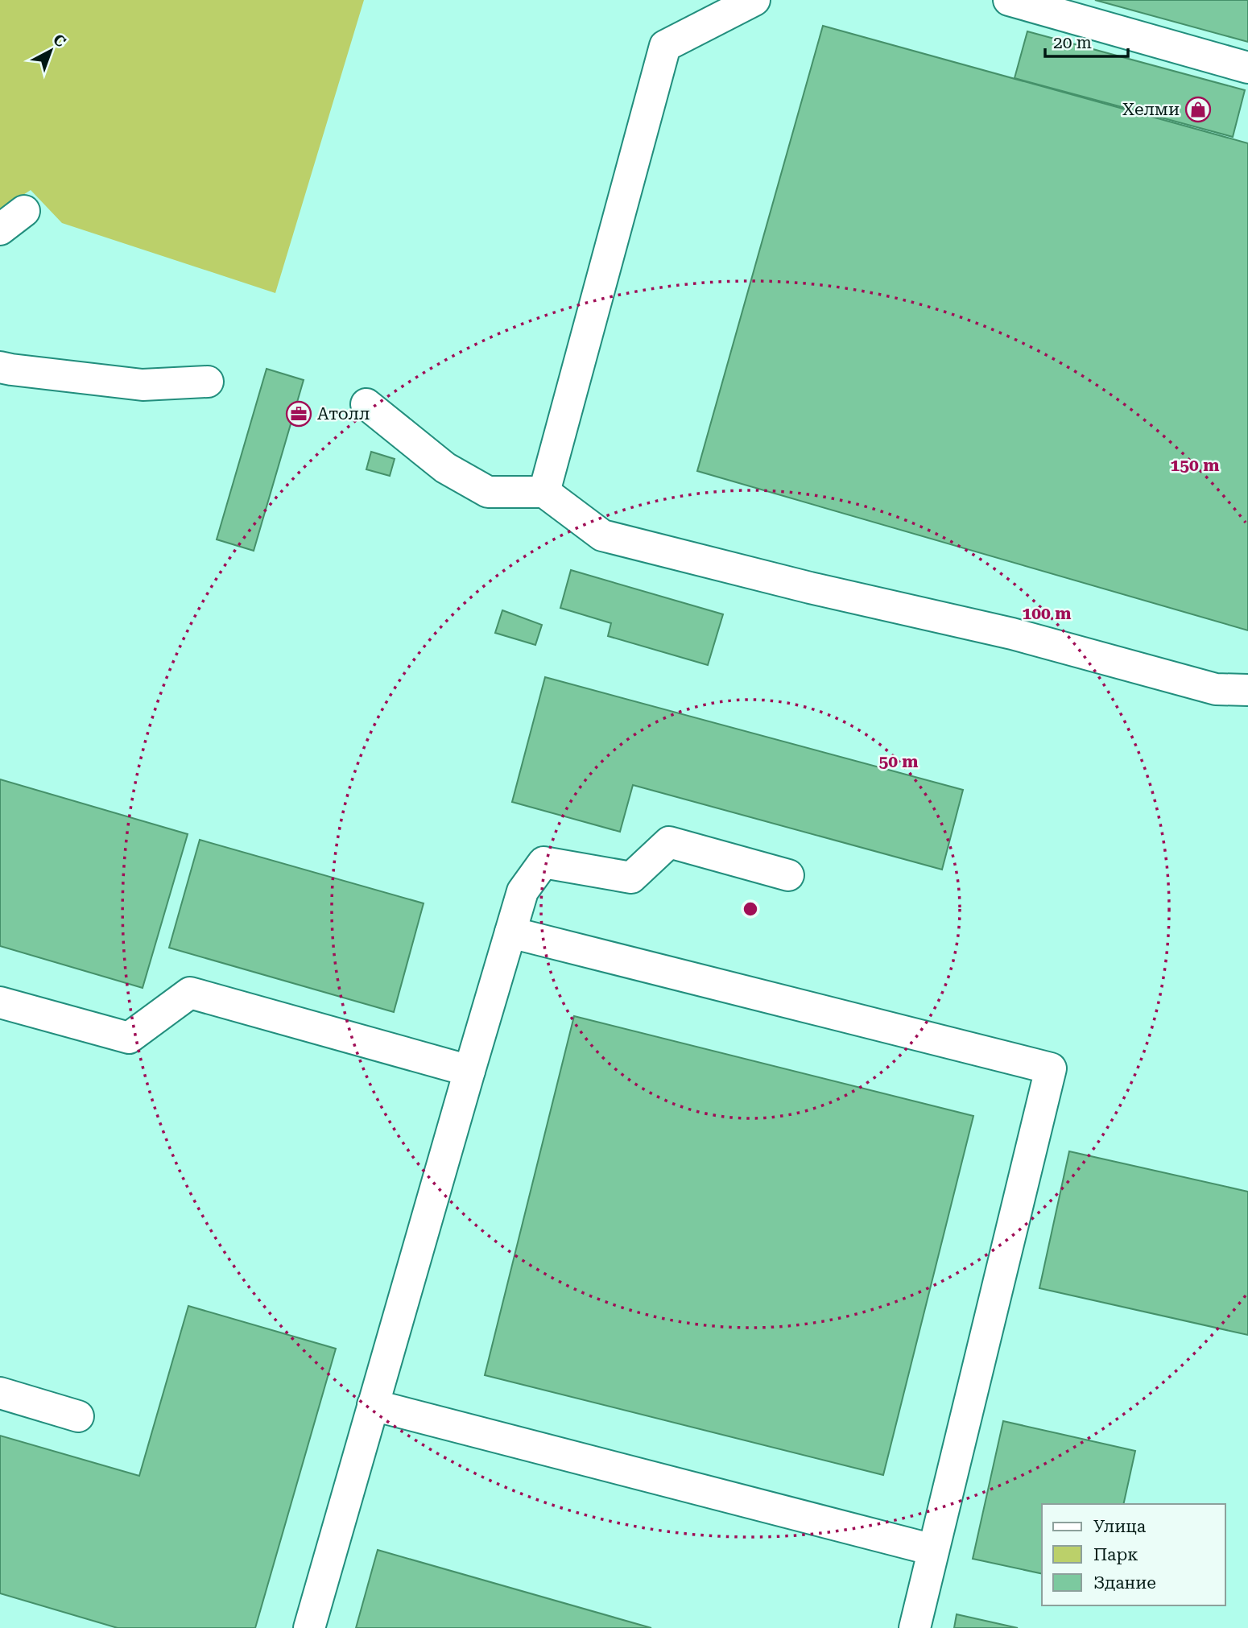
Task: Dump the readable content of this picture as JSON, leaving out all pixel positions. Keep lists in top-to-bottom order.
{
  "places": {
    "shop": ["Хелми"],
    "office": ["Атолл"]
  },
  "legend": ["Улица", "Парк", "Здание"],
  "scale_bar": "20 m",
  "north": "top right",
  "rings": ["150 m", "100 m", "50 m"]
}
